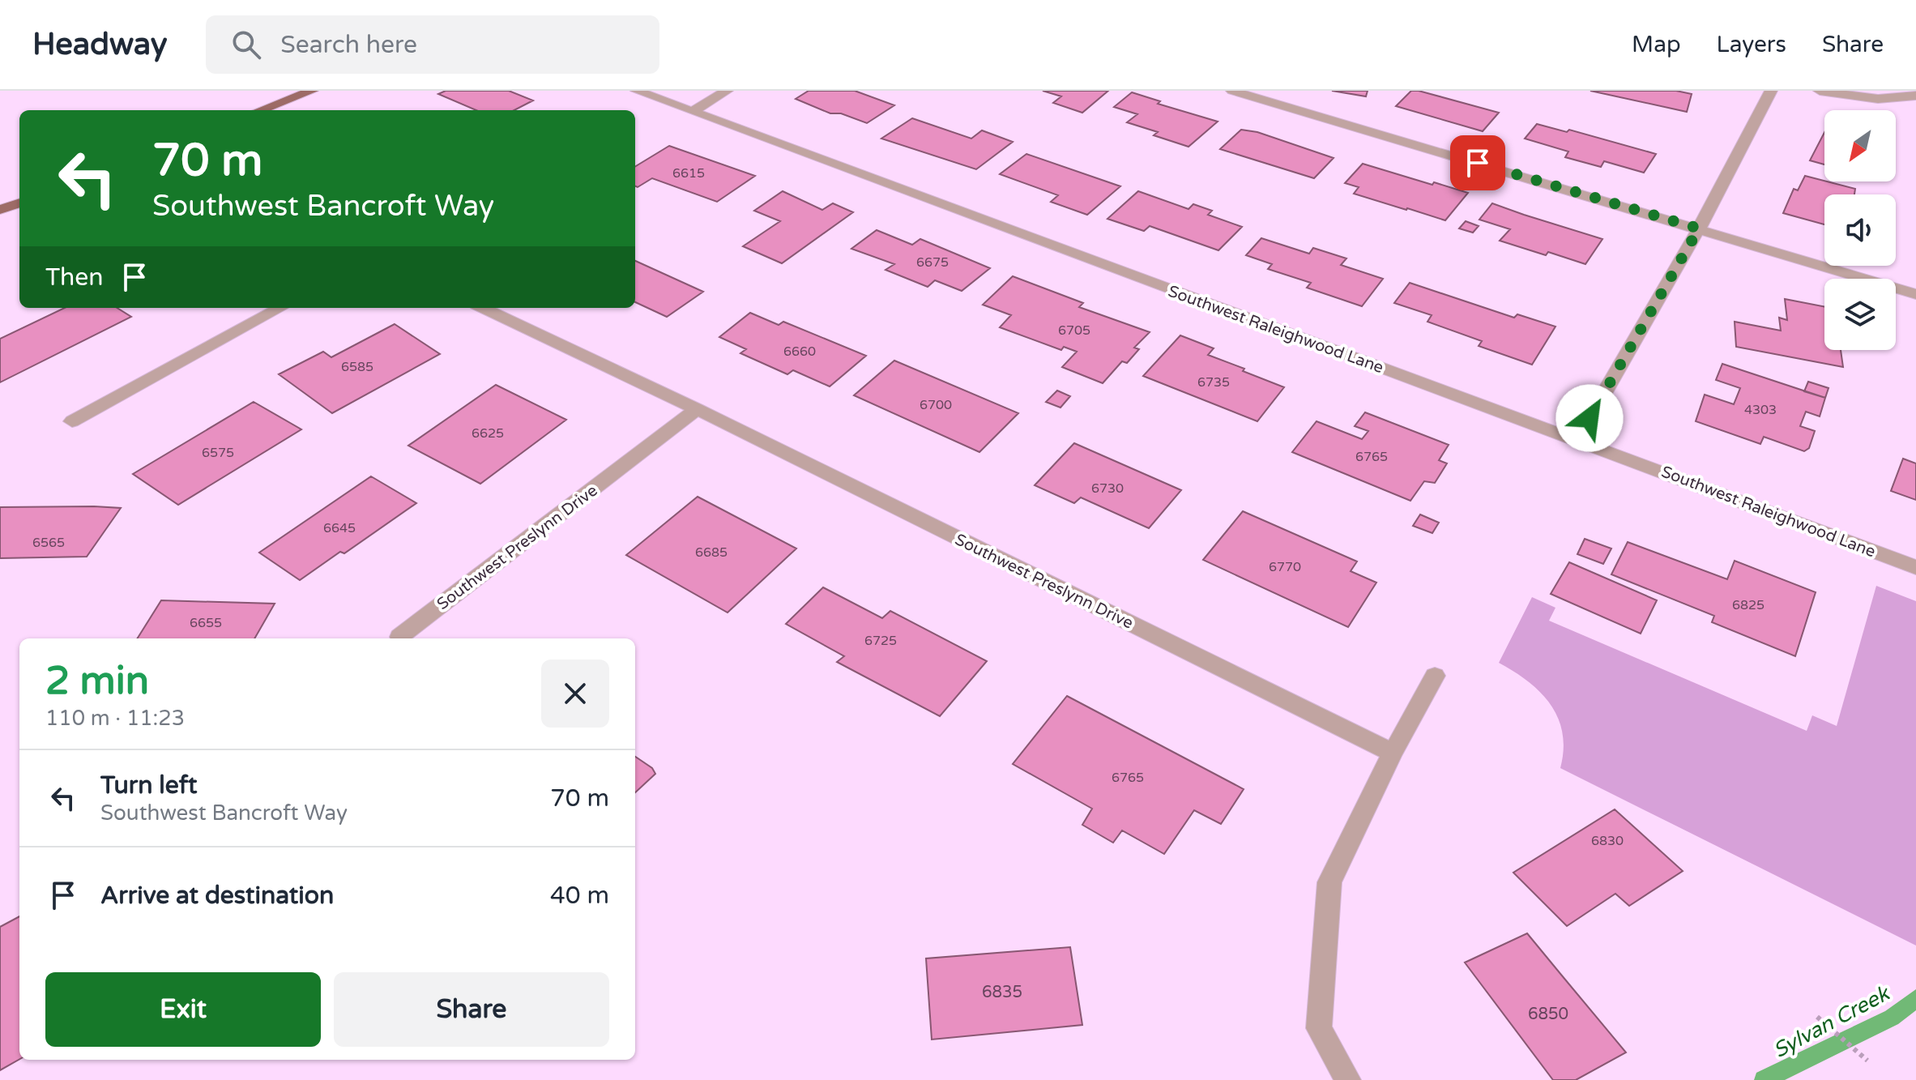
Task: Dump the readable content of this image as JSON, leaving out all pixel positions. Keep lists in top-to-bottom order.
{
  "streets": {
    "street": ["Southwest Raleighwood Lane", "Southwest Preslynn Drive"]
  },
  "water": ["Sylvan Creek"],
  "house_numbers": [
    "6615",
    "6675",
    "6705",
    "6660",
    "6585",
    "6735",
    "6700",
    "4303",
    "6625",
    "6575",
    "6765",
    "6730",
    "6645",
    "6565",
    "6685",
    "6770",
    "6825",
    "6655",
    "6725",
    "6765",
    "6830",
    "6835",
    "6850"
  ],
  "north": "bottom left",
  "page": {
    "header": "Headway",
    "search": "Search here",
    "nav": ["Map", "Layers", "Share"],
    "turn": ["70 m", "Southwest Bancroft Way"],
    "then": "Then",
    "heading": ["2 min", "110 m · 11:23"],
    "list": [
      {
        "name": "Turn left",
        "note": "Southwest Bancroft Way",
        "value": "70 m"
      },
      {
        "name": "Arrive at destination",
        "value": "40 m"
      }
    ],
    "buttons": ["Exit", "Share"]
  }
}
